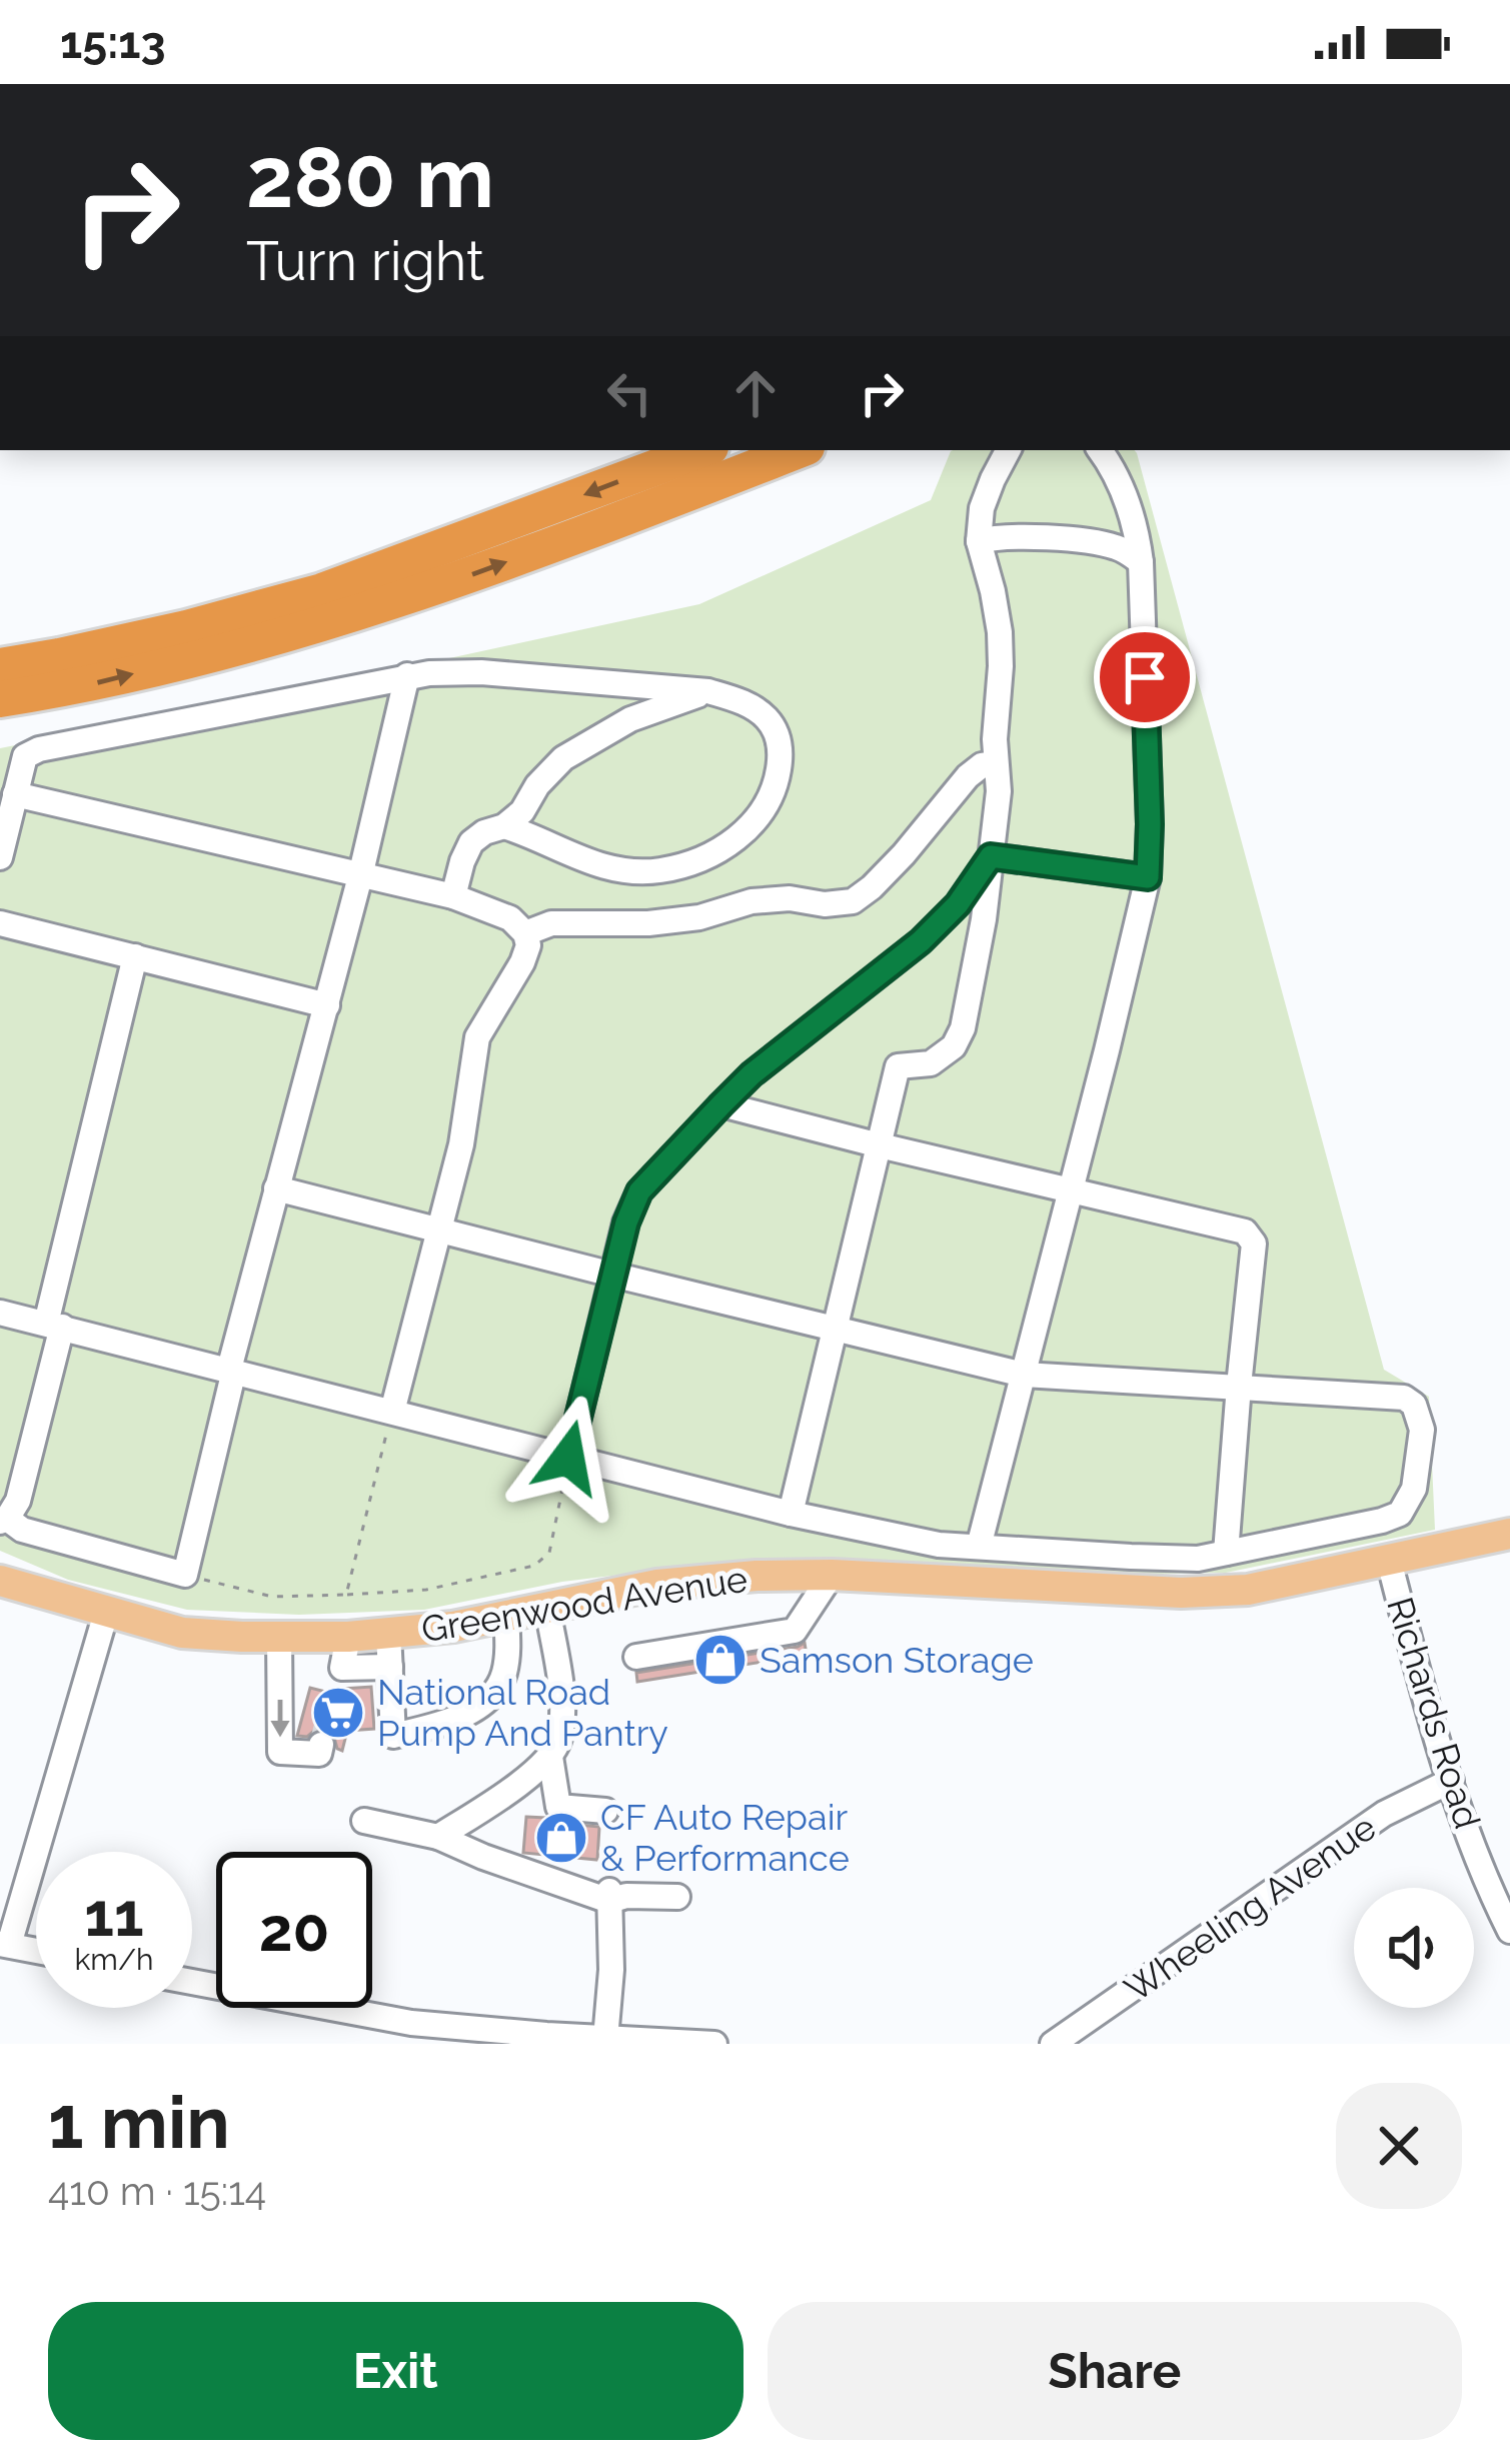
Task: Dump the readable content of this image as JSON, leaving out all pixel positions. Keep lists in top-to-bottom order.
{
  "streets": {
    "main road": ["Greenwood Avenue"],
    "street": ["Richards Road", "Wheeling Avenue"]
  },
  "crossings": [
    ["Greenwood Avenue", "Richards Road"],
    ["Richards Road", "Wheeling Avenue"]
  ],
  "places": {
    "shop": ["Samson Storage", "CF Auto Repair & Performance"],
    "supermarket": ["National Road Pump And Pantry"]
  },
  "page": {
    "status": "15:13",
    "turn": ["280 m", "Turn right"],
    "speed": "11 km/h",
    "limit": "20",
    "heading": ["1 min", "410 m · 15:14"],
    "buttons": ["Exit", "Share"]
  }
}
